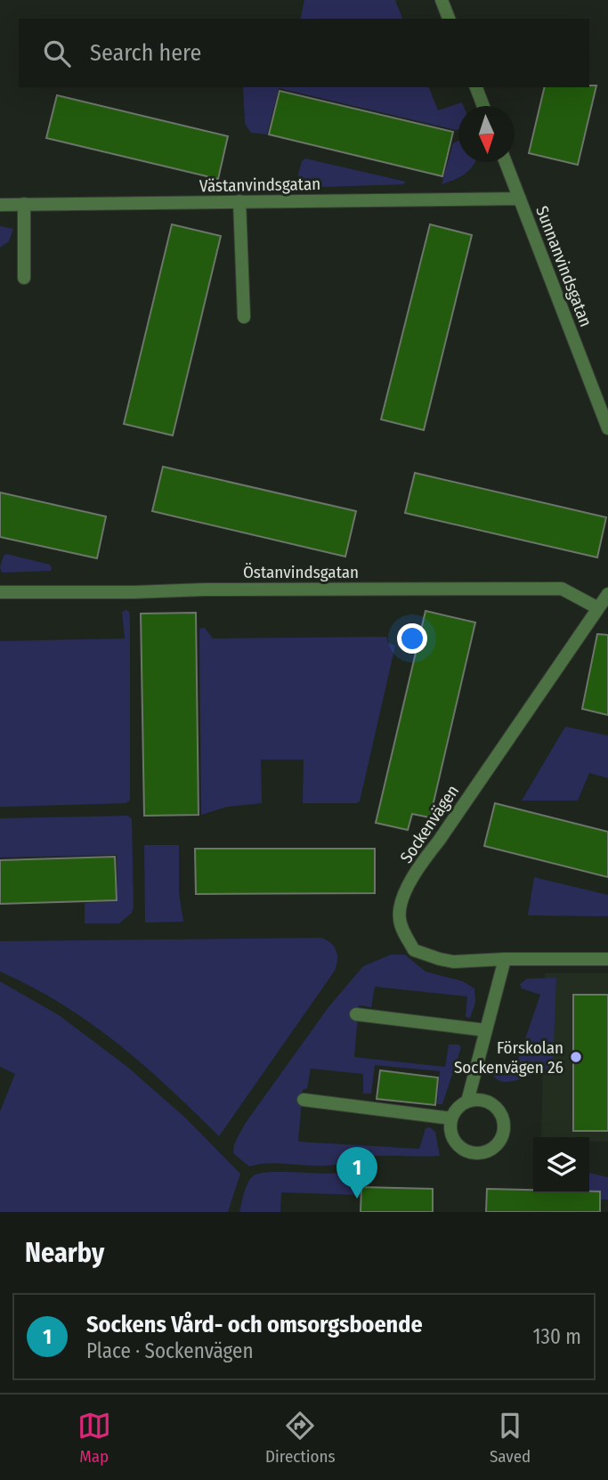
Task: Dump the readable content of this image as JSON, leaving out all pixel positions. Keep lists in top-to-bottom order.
{
  "streets": {
    "street": [
      "Västanvindsgatan",
      "Sunnanvindsgatan",
      "Östanvindsgatan",
      "Sockenvägen"
    ]
  },
  "crossings": [
    ["Västanvindsgatan", "Sunnanvindsgatan"],
    ["Östanvindsgatan", "Sockenvägen"]
  ],
  "places": ["Förskolan Sockenvägen 26"],
  "north": "bottom",
  "page": {
    "search": "Search here",
    "pins": "1",
    "heading": "Nearby",
    "list": [
      {
        "mark": "1",
        "name": "Sockens Vård- och omsorgsboende",
        "note": "Place · Sockenvägen",
        "value": "130 m"
      }
    ],
    "nav": ["Map", "Directions", "Saved"]
  }
}
